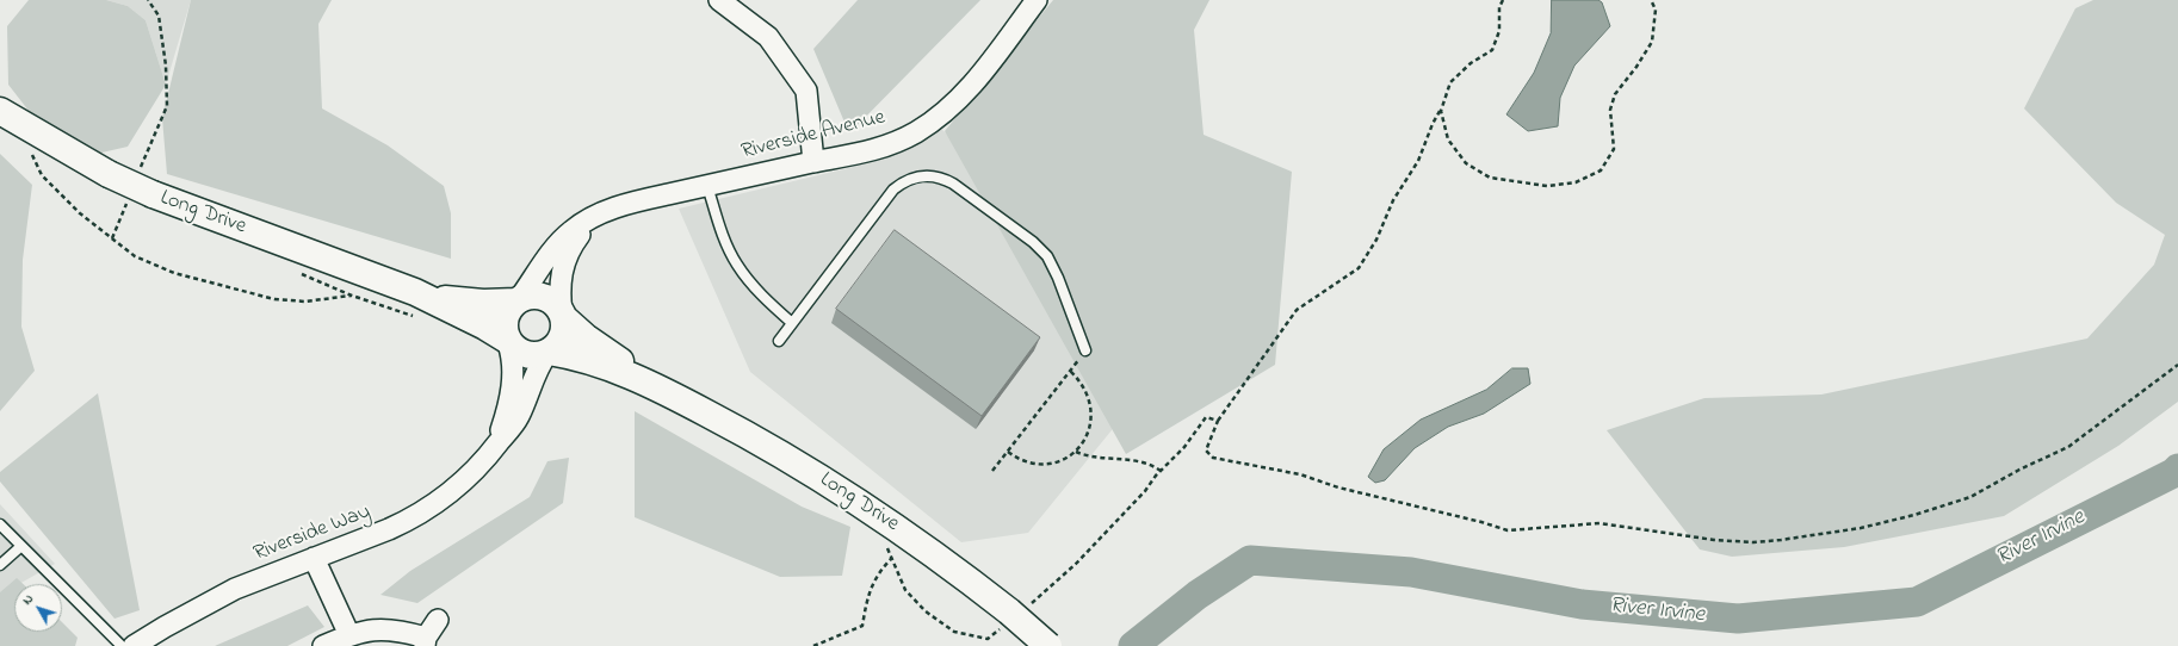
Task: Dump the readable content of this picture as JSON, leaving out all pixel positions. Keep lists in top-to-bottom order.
{
  "streets": {
    "main road": ["Long Drive"],
    "street": ["Riverside Avenue", "Riverside Way"]
  },
  "crossings": [
    ["Riverside Avenue", "Long Drive"],
    ["Riverside Avenue", "Riverside Way"],
    ["Long Drive", "Riverside Way"]
  ],
  "water": ["River Irvine"],
  "north": "top left"
}
